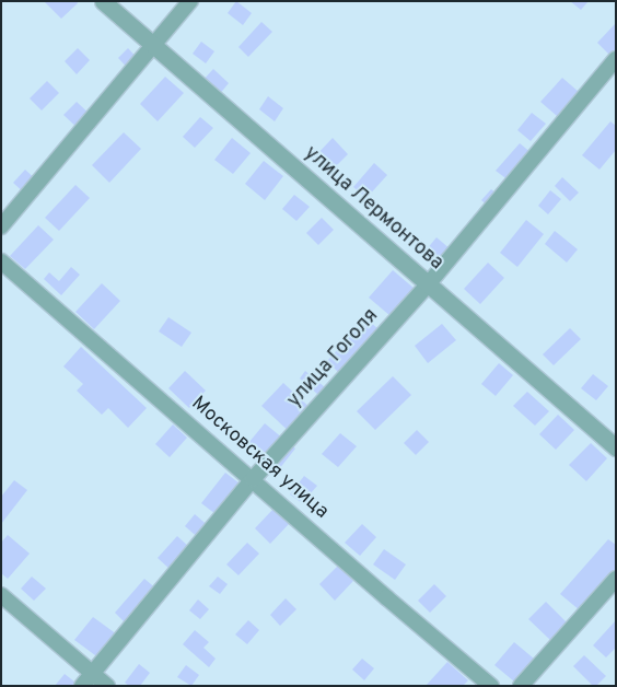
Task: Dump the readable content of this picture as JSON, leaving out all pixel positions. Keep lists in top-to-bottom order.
{
  "streets": {
    "street": ["улица Лермонтова", "улица Гоголя", "Московская улица"]
  },
  "crossings": [
    ["улица Лермонтова", "улица Гоголя"],
    ["улица Гоголя", "Московская улица"]
  ]
}
